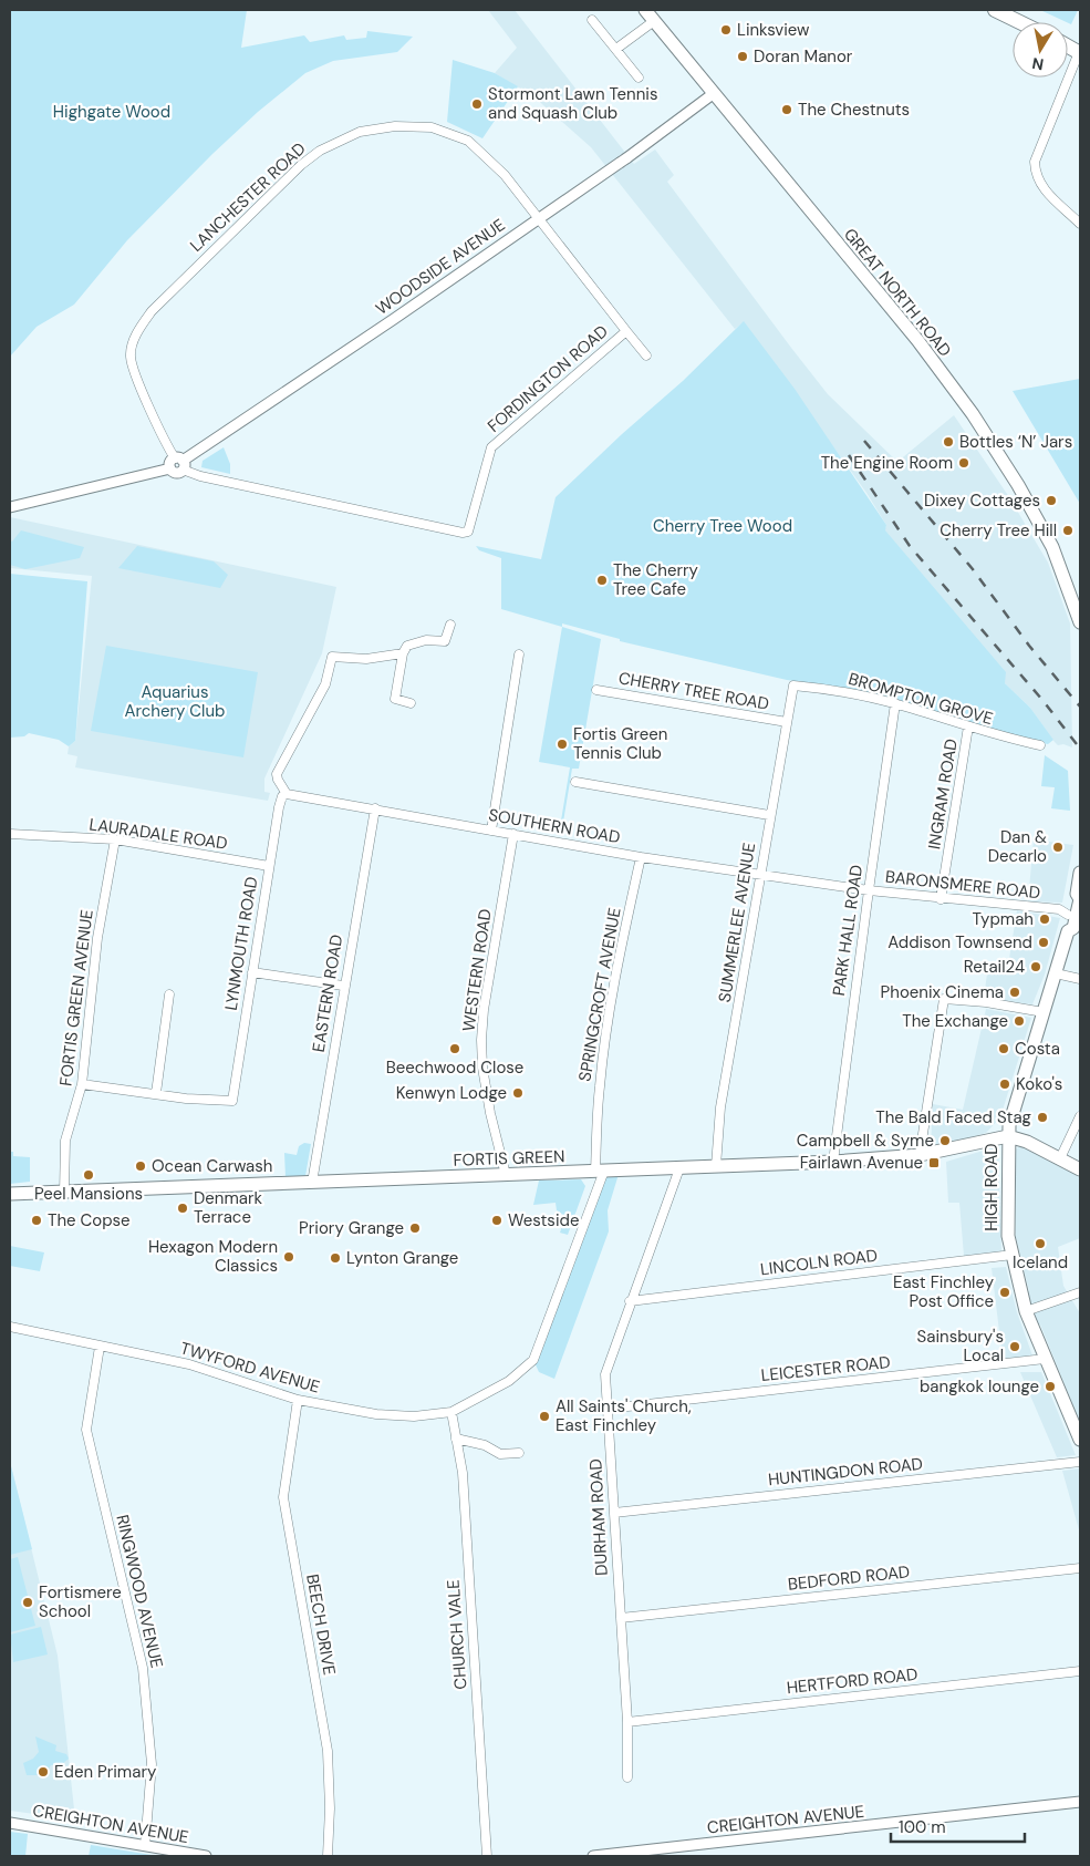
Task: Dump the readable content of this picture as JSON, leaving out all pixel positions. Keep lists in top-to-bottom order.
{
  "streets": {
    "main road": ["GREAT NORTH ROAD", "FORTIS GREEN", "HIGH ROAD"],
    "street": [
      "LANCHESTER ROAD",
      "WOODSIDE AVENUE",
      "FORDINGTON ROAD",
      "CHERRY TREE ROAD",
      "BROMPTON GROVE",
      "INGRAM ROAD",
      "SOUTHERN ROAD",
      "LAURADALE ROAD",
      "BARONSMERE ROAD",
      "SUMMERLEE AVENUE",
      "PARK HALL ROAD",
      "LYNMOUTH ROAD",
      "WESTERN ROAD",
      "EASTERN ROAD",
      "SPRINGCROFT AVENUE",
      "FORTIS GREEN AVENUE",
      "LINCOLN ROAD",
      "TWYFORD AVENUE",
      "LEICESTER ROAD",
      "HUNTINGDON ROAD",
      "DURHAM ROAD",
      "BEDFORD ROAD",
      "RINGWOOD AVENUE",
      "BEECH DRIVE",
      "CHURCH VALE",
      "HERTFORD ROAD",
      "CREIGHTON AVENUE"
    ]
  },
  "crossings": [
    ["LANCHESTER ROAD", "WOODSIDE AVENUE"],
    ["LANCHESTER ROAD", "FORDINGTON ROAD"],
    ["WOODSIDE AVENUE", "GREAT NORTH ROAD"],
    ["WOODSIDE AVENUE", "FORDINGTON ROAD"],
    ["CHERRY TREE ROAD", "SUMMERLEE AVENUE"],
    ["BROMPTON GROVE", "INGRAM ROAD"],
    ["BROMPTON GROVE", "SUMMERLEE AVENUE"],
    ["BROMPTON GROVE", "PARK HALL ROAD"],
    ["INGRAM ROAD", "BARONSMERE ROAD"],
    ["SOUTHERN ROAD", "BARONSMERE ROAD"],
    ["SOUTHERN ROAD", "SUMMERLEE AVENUE"],
    ["SOUTHERN ROAD", "LYNMOUTH ROAD"],
    ["SOUTHERN ROAD", "WESTERN ROAD"],
    ["SOUTHERN ROAD", "EASTERN ROAD"],
    ["SOUTHERN ROAD", "SPRINGCROFT AVENUE"],
    ["LAURADALE ROAD", "LYNMOUTH ROAD"],
    ["LAURADALE ROAD", "FORTIS GREEN AVENUE"],
    ["BARONSMERE ROAD", "PARK HALL ROAD"],
    ["BARONSMERE ROAD", "HIGH ROAD"],
    ["SUMMERLEE AVENUE", "FORTIS GREEN"],
    ["PARK HALL ROAD", "FORTIS GREEN"],
    ["WESTERN ROAD", "FORTIS GREEN"],
    ["EASTERN ROAD", "FORTIS GREEN"],
    ["SPRINGCROFT AVENUE", "FORTIS GREEN"],
    ["SPRINGCROFT AVENUE", "TWYFORD AVENUE"],
    ["FORTIS GREEN AVENUE", "FORTIS GREEN"],
    ["FORTIS GREEN", "HIGH ROAD"],
    ["FORTIS GREEN", "TWYFORD AVENUE"],
    ["FORTIS GREEN", "DURHAM ROAD"],
    ["HIGH ROAD", "LINCOLN ROAD"],
    ["HIGH ROAD", "LEICESTER ROAD"],
    ["LINCOLN ROAD", "DURHAM ROAD"],
    ["TWYFORD AVENUE", "RINGWOOD AVENUE"],
    ["TWYFORD AVENUE", "BEECH DRIVE"],
    ["TWYFORD AVENUE", "CHURCH VALE"],
    ["LEICESTER ROAD", "DURHAM ROAD"],
    ["HUNTINGDON ROAD", "DURHAM ROAD"],
    ["DURHAM ROAD", "BEDFORD ROAD"],
    ["DURHAM ROAD", "HERTFORD ROAD"],
    ["RINGWOOD AVENUE", "CREIGHTON AVENUE"]
  ],
  "parks": ["Highgate Wood", "Cherry Tree Wood", "Aquarius Archery Club"],
  "places": {
    "other": [
      "Linksview",
      "Doran Manor",
      "Stormont Lawn Tennis and Squash Club",
      "The Chestnuts",
      "Bottles ‘N’ Jars",
      "The Engine Room",
      "Dixey Cottages",
      "Cherry Tree Hill",
      "The Cherry Tree Cafe",
      "Fortis Green Tennis Club",
      "Dan & Decarlo",
      "Typmah",
      "Addison Townsend",
      "Retail24",
      "Phoenix Cinema",
      "The Exchange",
      "Beechwood Close",
      "Costa",
      "Koko's",
      "Kenwyn Lodge",
      "The Bald Faced Stag",
      "Campbell & Syme",
      "Ocean Carwash",
      "Peel Mansions",
      "Denmark Terrace",
      "The Copse",
      "Westside",
      "Priory Grange",
      "Iceland",
      "Hexagon Modern Classics",
      "Lynton Grange",
      "East Finchley Post Office",
      "Sainsbury's Local",
      "bangkok lounge",
      "All Saints' Church, East Finchley",
      "Fortismere School",
      "Eden Primary"
    ],
    "transit": ["Fairlawn Avenue"]
  },
  "scale_bar": "100 m",
  "north": "bottom"
}
